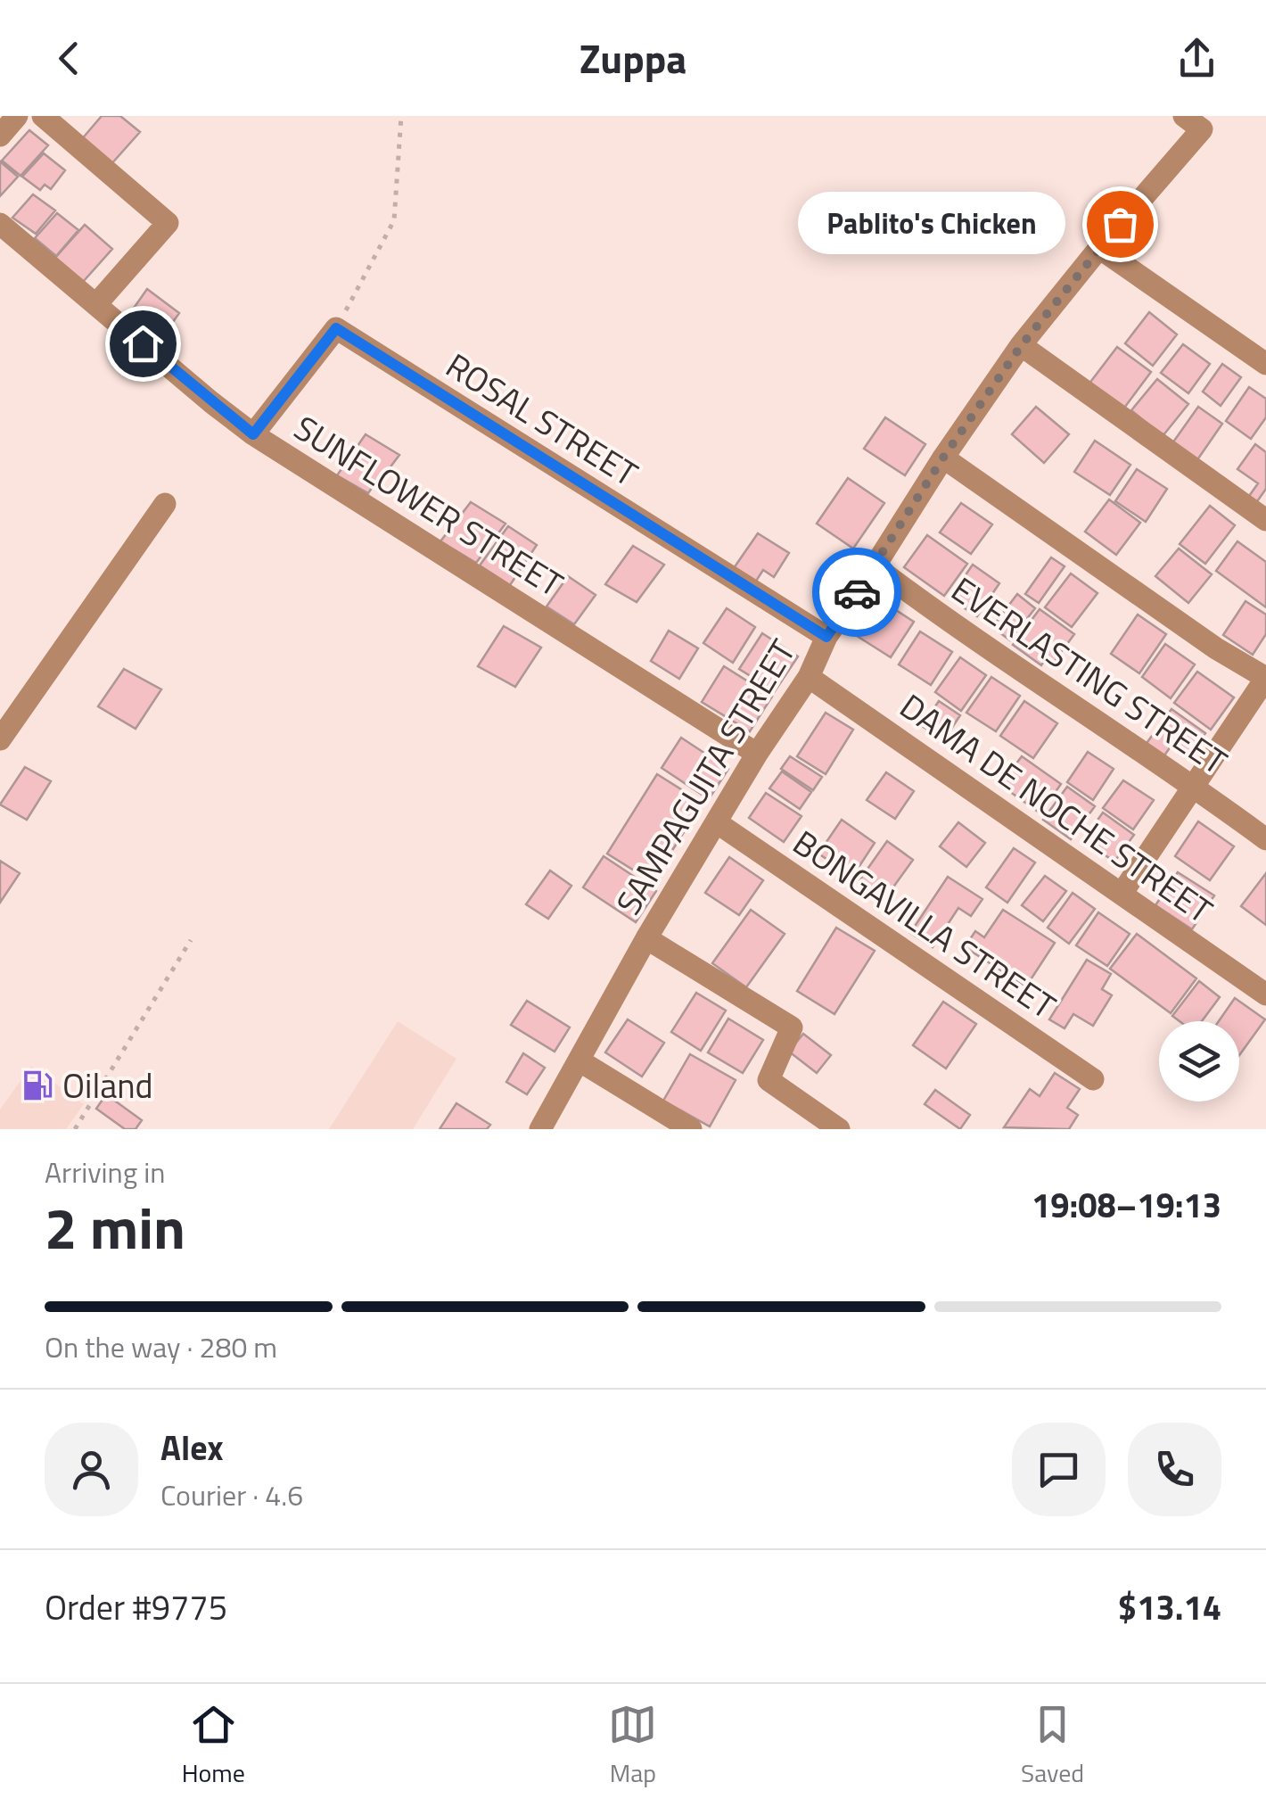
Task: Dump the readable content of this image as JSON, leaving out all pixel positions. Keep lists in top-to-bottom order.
{
  "streets": {
    "street": [
      "ROSAL STREET",
      "SUNFLOWER STREET",
      "EVERLASTING STREET",
      "SAMPAGUITA STREET",
      "DAMA DE NOCHE STREET",
      "BONGAVILLA STREET"
    ]
  },
  "crossings": [
    ["ROSAL STREET", "SAMPAGUITA STREET"],
    ["SUNFLOWER STREET", "SAMPAGUITA STREET"],
    ["EVERLASTING STREET", "SAMPAGUITA STREET"],
    ["SAMPAGUITA STREET", "DAMA DE NOCHE STREET"],
    ["SAMPAGUITA STREET", "BONGAVILLA STREET"]
  ],
  "places": {
    "other": ["Pablito's Chicken"],
    "fuel station": ["Oiland"]
  },
  "page": {
    "header": "Zuppa",
    "bubble": "Pablito's Chicken",
    "heading": ["2 min", "Arriving in", "19:08–19:13"],
    "panel": [
      "Alex",
      "Courier · 4.6",
      "Order #9775",
      "$13.14"
    ],
    "bar": "On the way · 280 m",
    "tabs": ["Home", "Map", "Saved"]
  }
}
